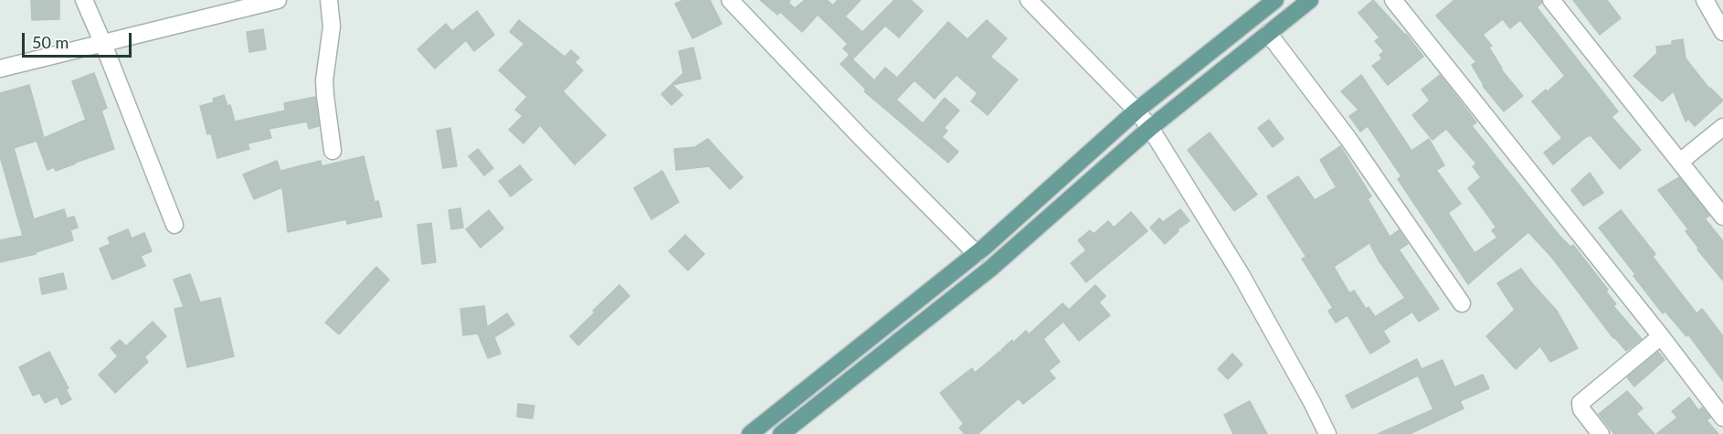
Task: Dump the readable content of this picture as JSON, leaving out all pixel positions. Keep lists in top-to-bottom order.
{
  "scale_bar": "50 m"
}
